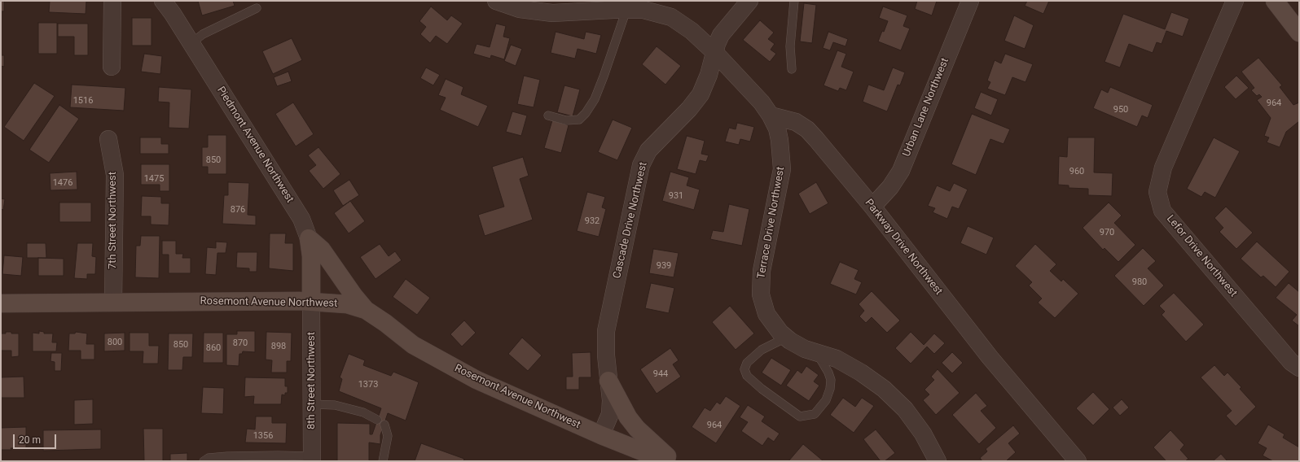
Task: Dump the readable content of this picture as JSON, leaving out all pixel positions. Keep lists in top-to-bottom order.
{
  "streets": {
    "street": [
      "Urban Lane Northwest",
      "Piedmont Avenue Northwest",
      "7th Street Northwest",
      "Cascade Drive Northwest",
      "Terrace Drive Northwest",
      "Parkway Drive Northwest",
      "Lefor Drive Northwest",
      "Rosemont Avenue Northwest",
      "8th Street Northwest"
    ]
  },
  "crossings": [
    ["Urban Lane Northwest", "Parkway Drive Northwest"],
    ["Piedmont Avenue Northwest", "Rosemont Avenue Northwest"],
    ["Piedmont Avenue Northwest", "8th Street Northwest"],
    ["7th Street Northwest", "Rosemont Avenue Northwest"],
    ["Cascade Drive Northwest", "Rosemont Avenue Northwest"],
    ["Terrace Drive Northwest", "Parkway Drive Northwest"],
    ["Rosemont Avenue Northwest", "8th Street Northwest"]
  ],
  "house_numbers": [
    "1516",
    "964",
    "950",
    "850",
    "960",
    "1475",
    "1476",
    "931",
    "876",
    "932",
    "970",
    "939",
    "980",
    "800",
    "870",
    "850",
    "898",
    "860",
    "944",
    "1373",
    "964",
    "1356"
  ],
  "scale_bar": "20 m"
}
